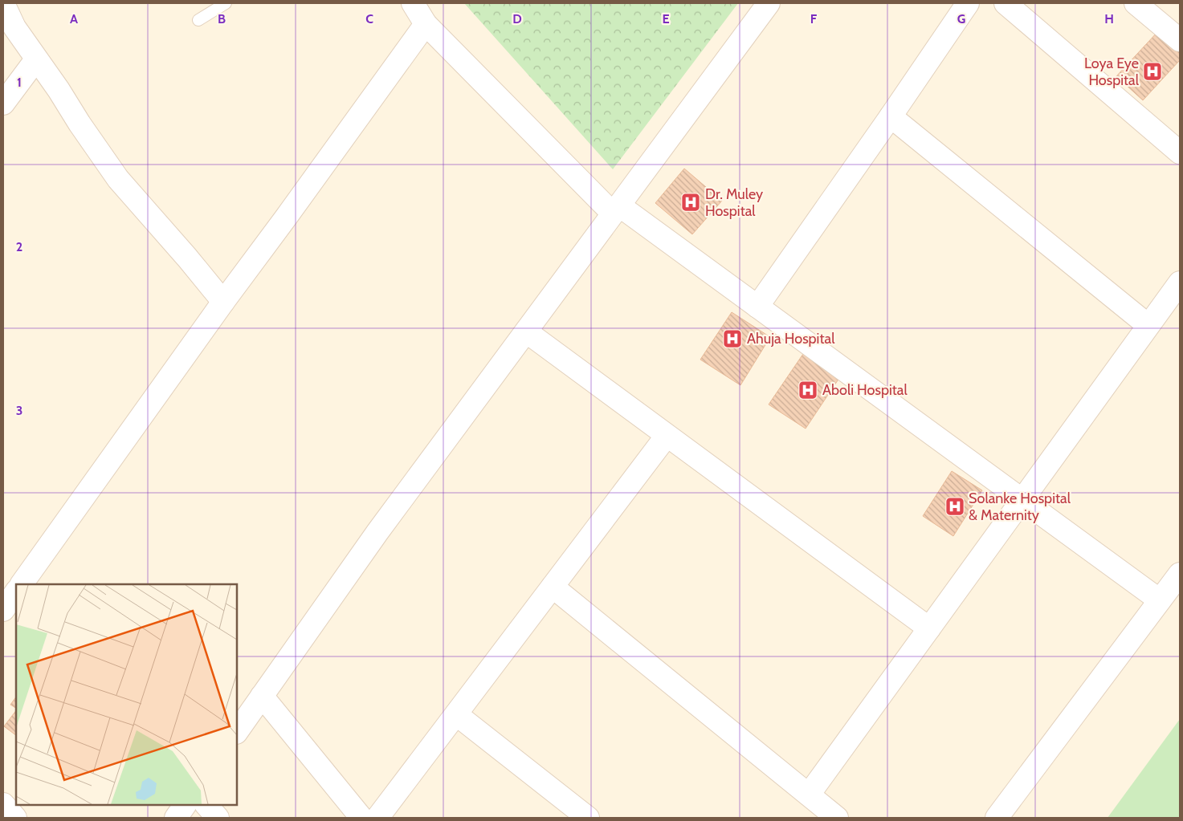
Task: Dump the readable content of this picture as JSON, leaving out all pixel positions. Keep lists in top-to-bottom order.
{
  "places": {
    "hospital": [
      "Loya Eye Hospital",
      "Dr. Muley Hospital",
      "Ahuja Hospital",
      "Aboli Hospital",
      "Solanke Hospital & Maternity"
    ]
  },
  "grid": {
    "columns": [
      "A",
      "B",
      "C",
      "D",
      "E",
      "F",
      "G",
      "H"
    ],
    "rows": ["1", "2", "3"]
  }
}
